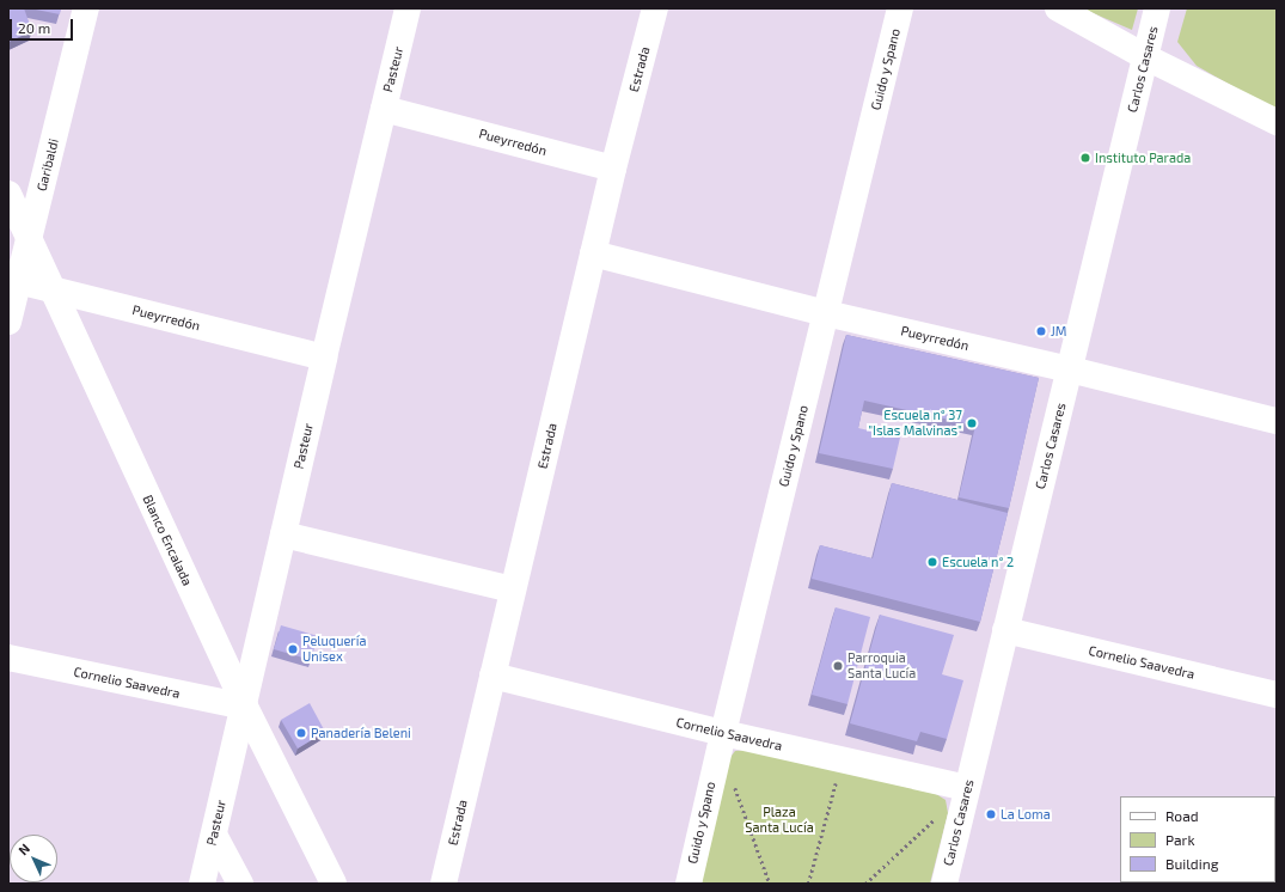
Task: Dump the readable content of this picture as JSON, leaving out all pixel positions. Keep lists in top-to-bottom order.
{
  "streets": {
    "street": [
      "Pasteur",
      "Estrada",
      "Guido y Spano",
      "Carlos Casares",
      "Pueyrredón",
      "Garibaldi",
      "Blanco Encalada",
      "Cornelio Saavedra"
    ]
  },
  "crossings": [
    ["Pasteur", "Pueyrredón"],
    ["Pasteur", "Blanco Encalada"],
    ["Pasteur", "Cornelio Saavedra"],
    ["Estrada", "Pueyrredón"],
    ["Estrada", "Cornelio Saavedra"],
    ["Guido y Spano", "Pueyrredón"],
    ["Guido y Spano", "Cornelio Saavedra"],
    ["Carlos Casares", "Pueyrredón"],
    ["Carlos Casares", "Cornelio Saavedra"],
    ["Pueyrredón", "Garibaldi"],
    ["Pueyrredón", "Blanco Encalada"],
    ["Garibaldi", "Blanco Encalada"],
    ["Blanco Encalada", "Cornelio Saavedra"]
  ],
  "parks": ["Plaza Santa Lucía"],
  "places": [
    "Instituto Parada",
    "JM",
    "Escuela n° 37 \"Islas Malvinas\"",
    "Escuela n° 2",
    "Peluquería Unisex",
    "Parroquia Santa Lucía",
    "Panadería Beleni",
    "La Loma"
  ],
  "legend": ["Road", "Park", "Building"],
  "scale_bar": "20 m",
  "north": "top left"
}
